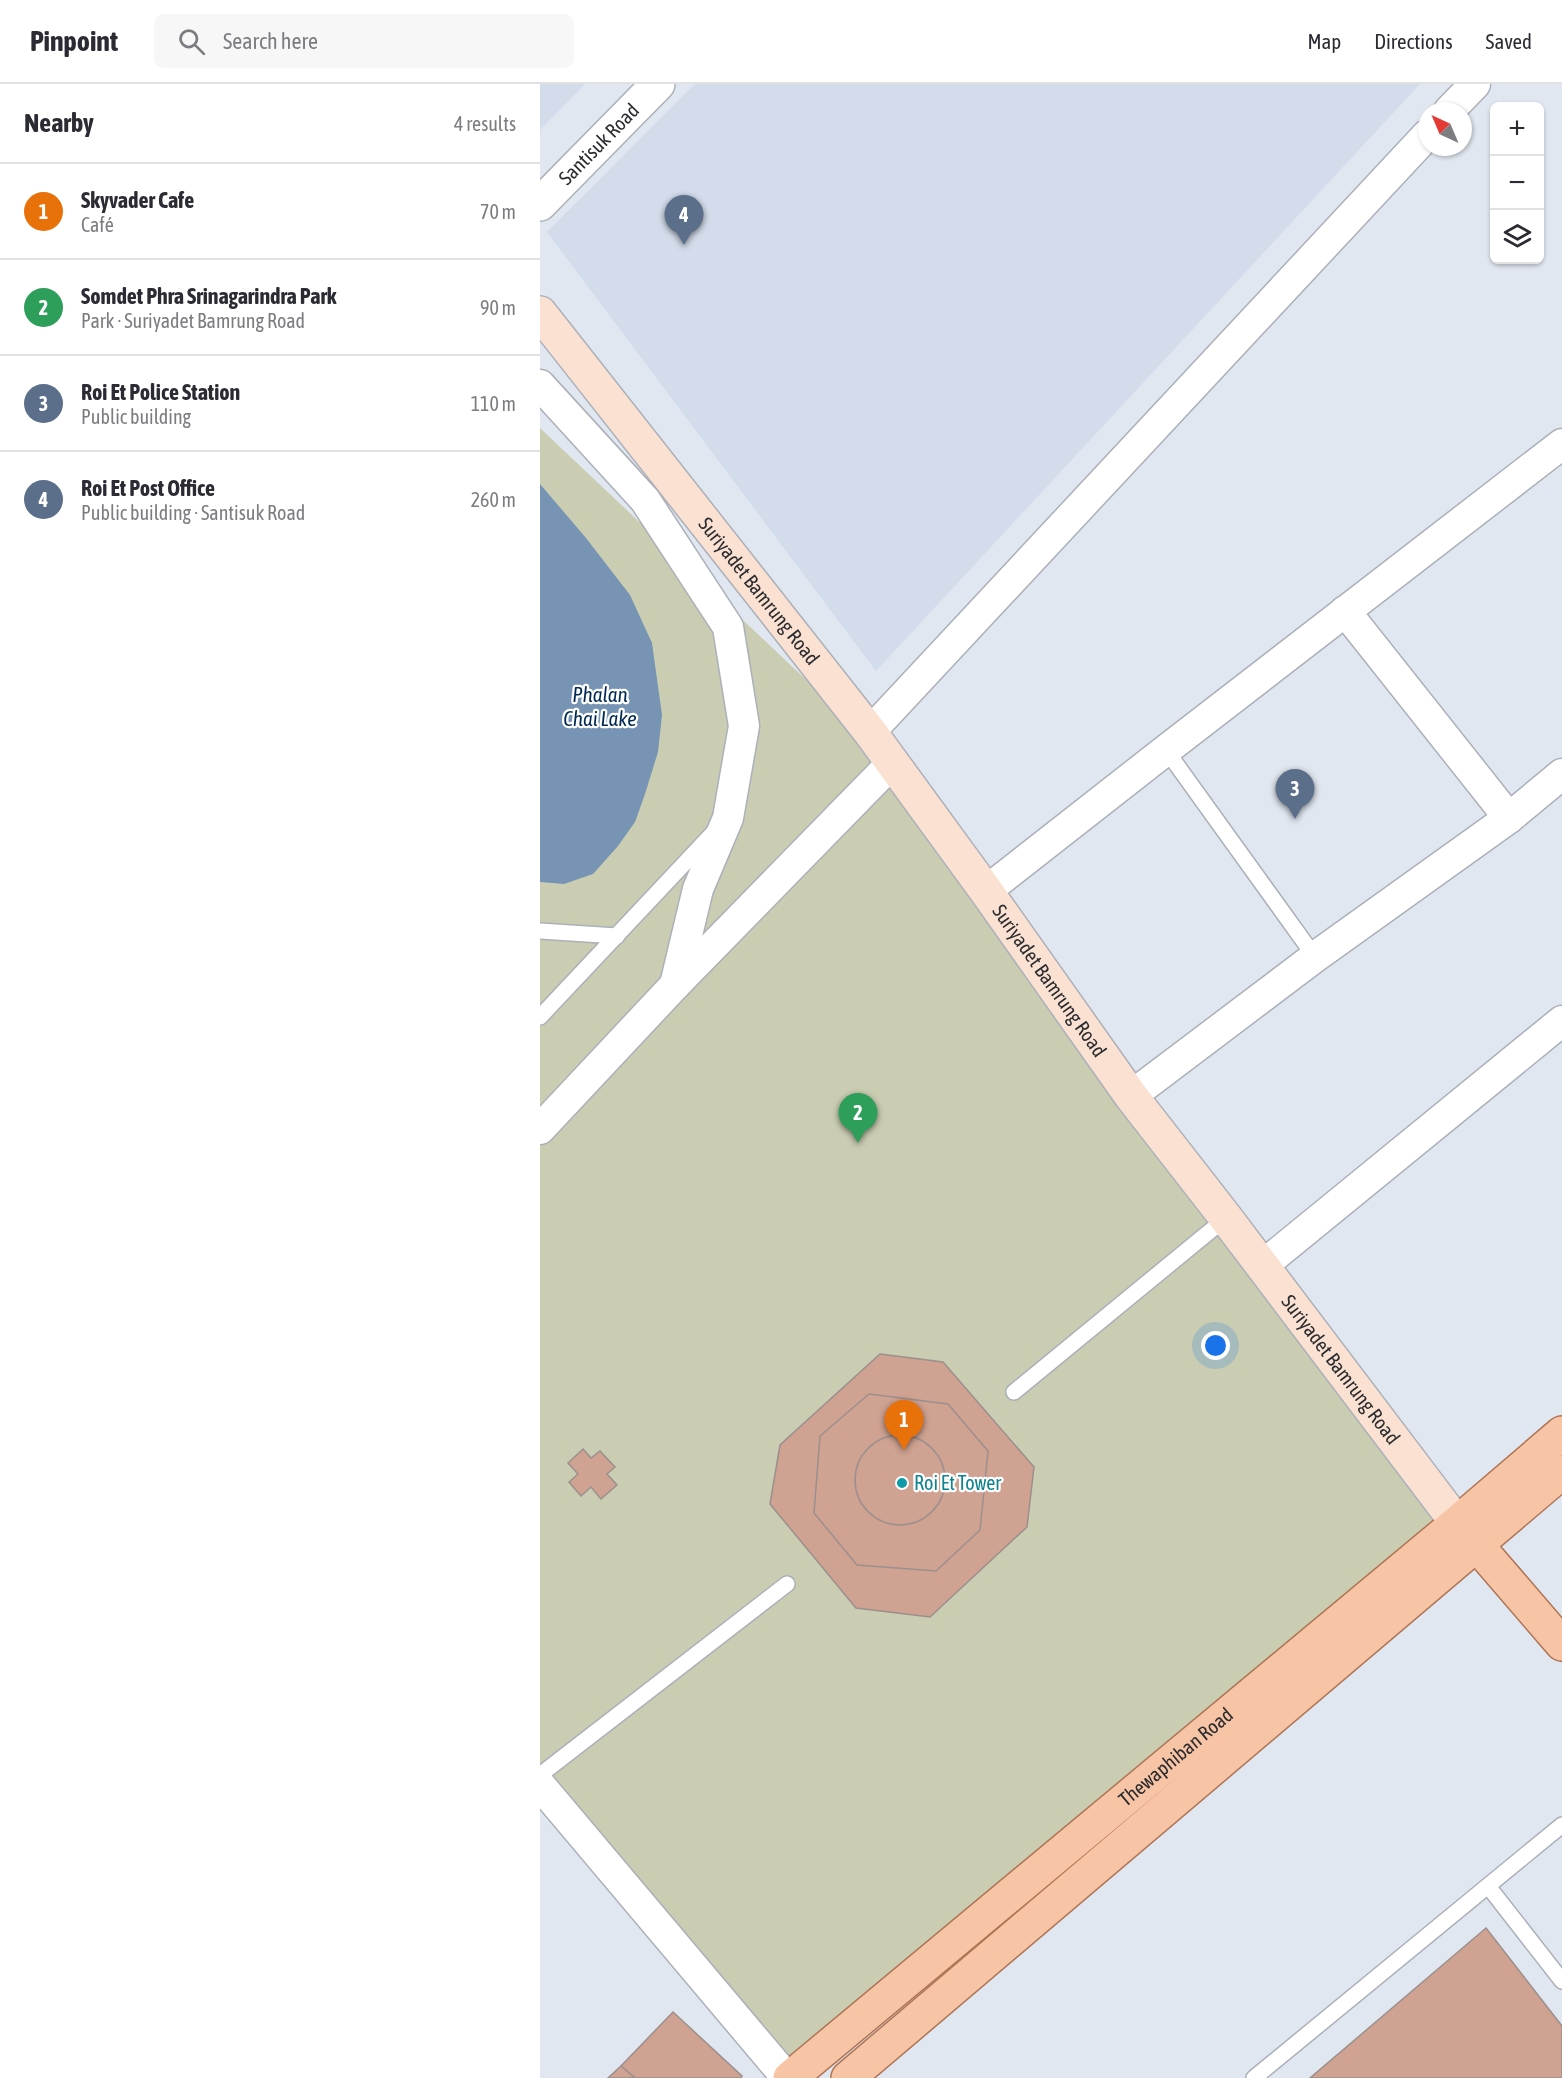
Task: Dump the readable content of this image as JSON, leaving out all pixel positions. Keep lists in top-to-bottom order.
{
  "streets": {
    "main road": ["Suriyadet Bamrung Road", "Thewaphiban Road"],
    "street": ["Santisuk Road"]
  },
  "crossings": [
    ["Suriyadet Bamrung Road", "Thewaphiban Road"]
  ],
  "water": ["Phalan Chai Lake"],
  "places": ["Roi Et Tower"],
  "north": "top left",
  "page": {
    "header": "Pinpoint",
    "search": "Search here",
    "nav": ["Map", "Directions", "Saved"],
    "heading": ["Nearby", "4 results"],
    "map_buttons": ["+", "−"],
    "list": [
      {
        "mark": "1",
        "name": "Skyvader Cafe",
        "note": "Café",
        "value": "70 m"
      },
      {
        "mark": "2",
        "name": "Somdet Phra Srinagarindra Park",
        "note": "Park · Suriyadet Bamrung Road",
        "value": "90 m"
      },
      {
        "mark": "3",
        "name": "Roi Et Police Station",
        "note": "Public building",
        "value": "110 m"
      },
      {
        "mark": "4",
        "name": "Roi Et Post Office",
        "note": "Public building · Santisuk Road",
        "value": "260 m"
      }
    ],
    "pins": [
      "4",
      "3",
      "2",
      "1"
    ]
  }
}
